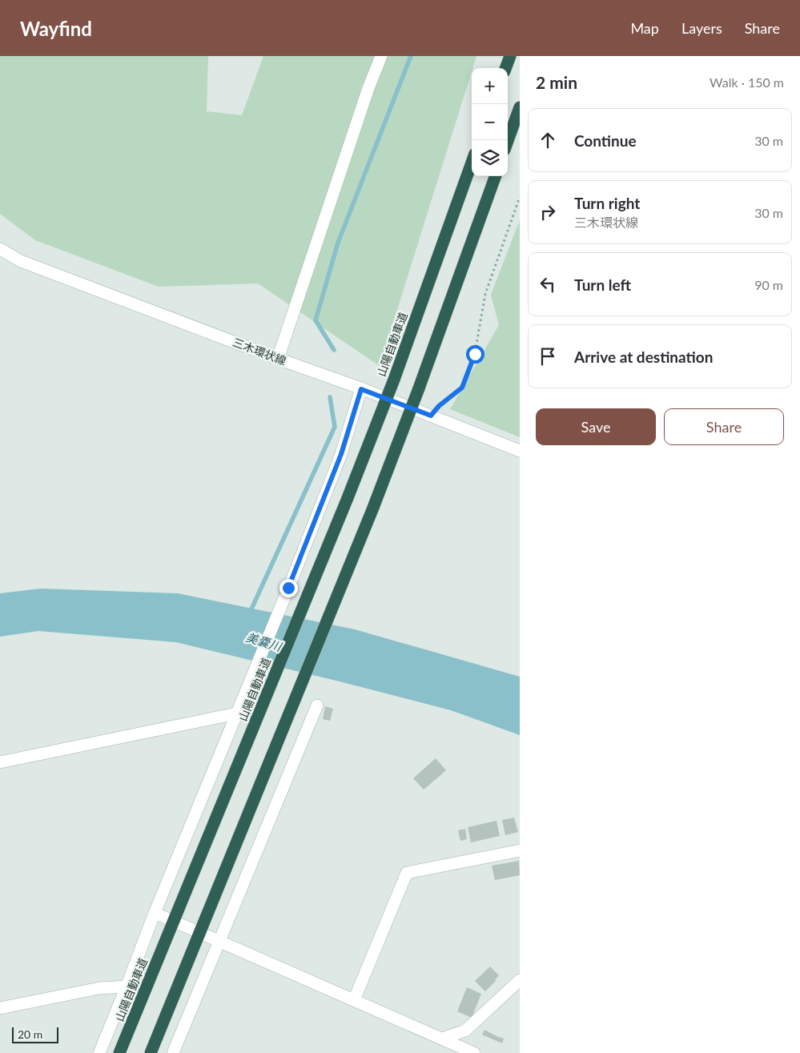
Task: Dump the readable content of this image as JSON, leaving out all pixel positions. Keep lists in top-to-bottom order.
{
  "streets": {
    "highway": ["山陽自動車道"],
    "street": ["三木環状線"]
  },
  "water": ["美嚢川"],
  "scale_bar": "20 m",
  "page": {
    "header": "Wayfind",
    "nav": ["Map", "Layers", "Share"],
    "heading": ["2 min", "Walk · 150 m"],
    "map_buttons": ["+", "−"],
    "list": [
      ["Continue", "30 m"],
      ["Turn right", "三木環状線", "30 m"],
      ["Turn left", "90 m"],
      "Arrive at destination"
    ],
    "buttons": ["Save", "Share"],
    "scale": "20 m"
  }
}
